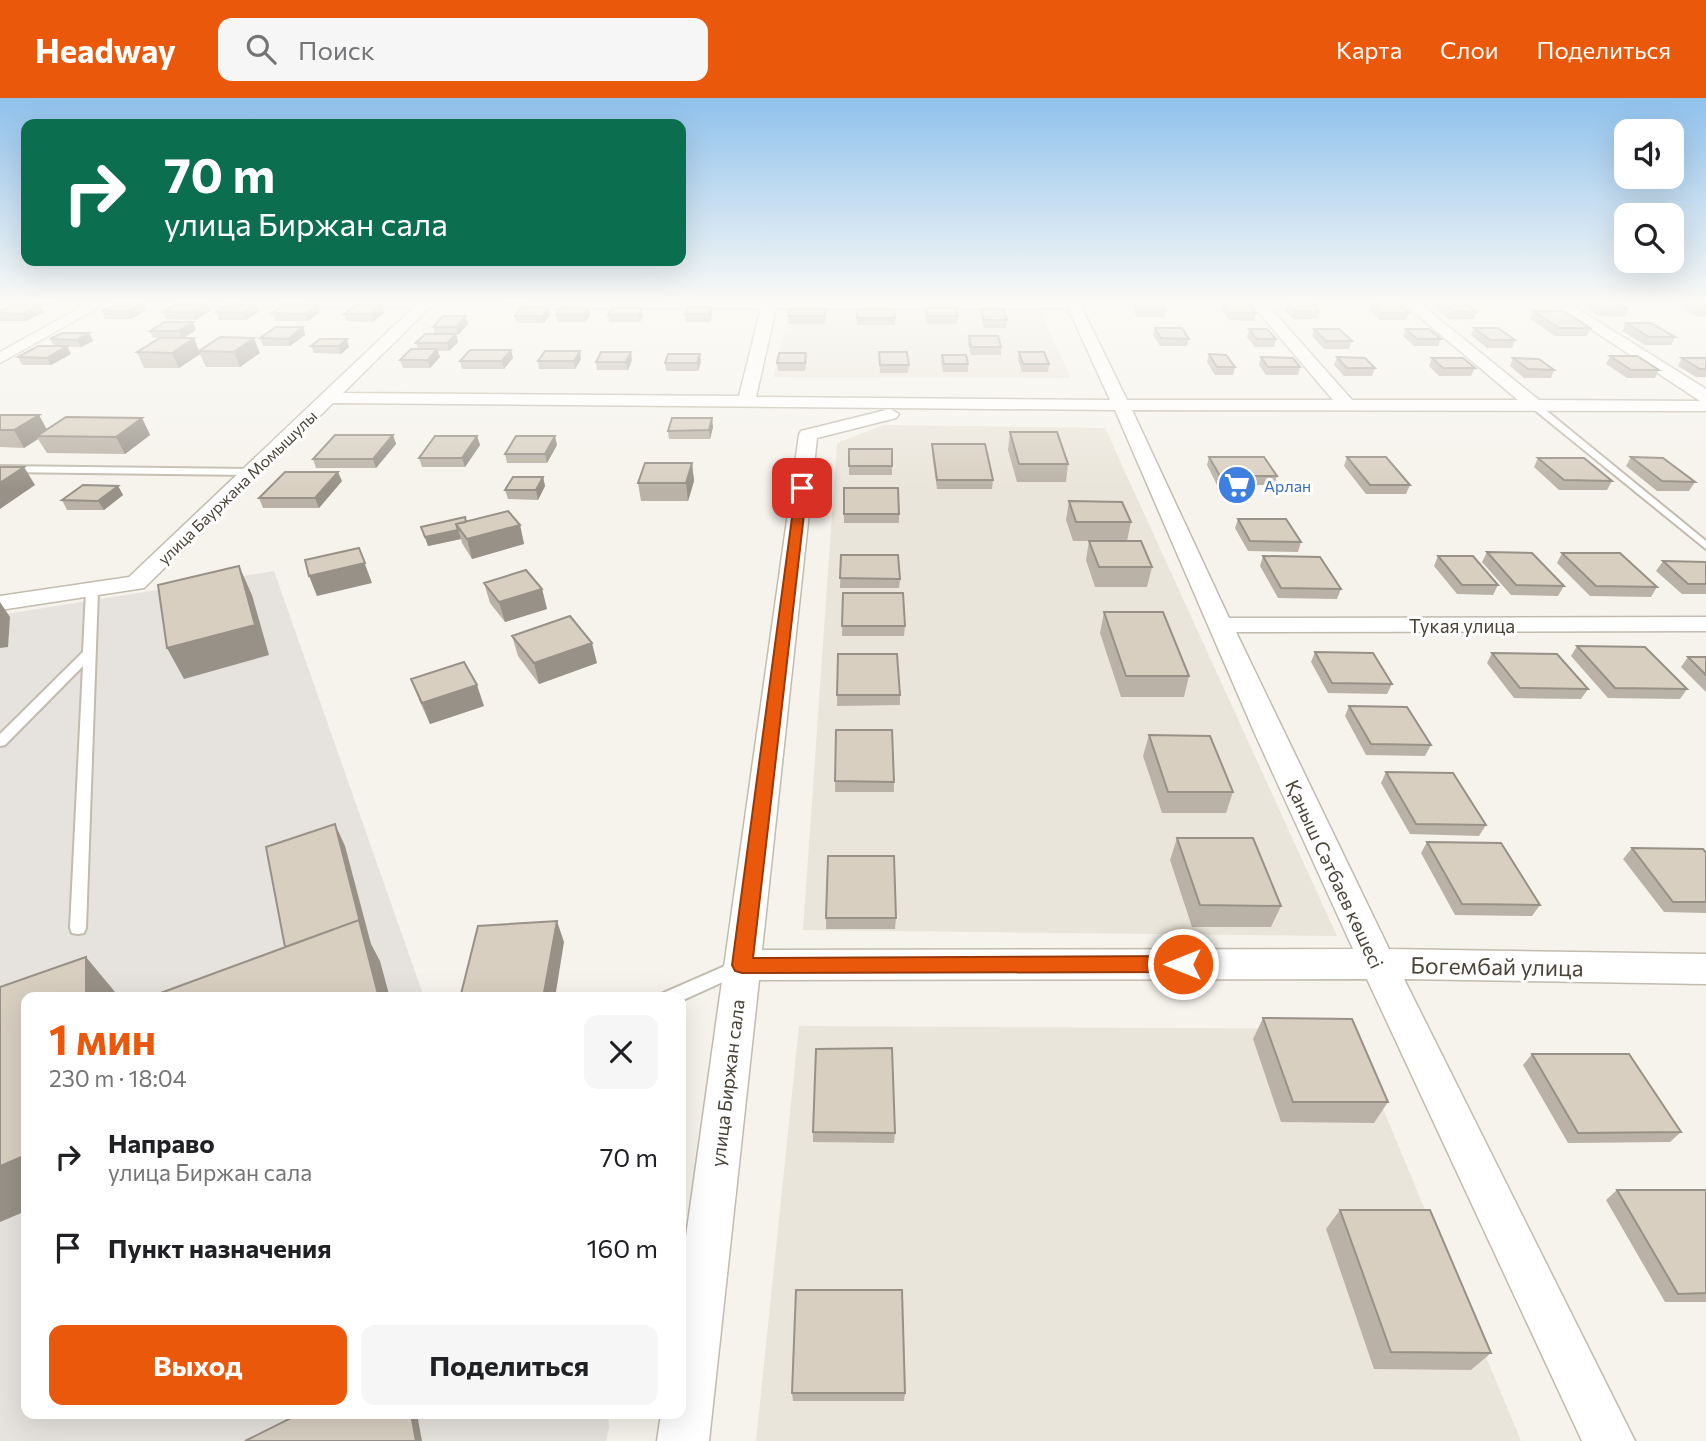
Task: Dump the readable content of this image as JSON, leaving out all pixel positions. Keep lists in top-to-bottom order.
{
  "streets": {
    "street": [
      "улица Бауржана Момышулы",
      "Тукая улица",
      "Қаныш Сәтбаев көшесі",
      "Богембай улица",
      "улица Биржан сала"
    ]
  },
  "crossings": [
    ["Тукая улица", "Қаныш Сәтбаев көшесі"],
    ["Қаныш Сәтбаев көшесі", "Богембай улица"],
    ["Богембай улица", "улица Биржан сала"]
  ],
  "places": {
    "supermarket": ["Арлан"]
  },
  "page": {
    "header": "Headway",
    "search": "Поиск",
    "nav": ["Карта", "Слои", "Поделиться"],
    "turn": ["70 m", "улица Биржан сала"],
    "heading": ["1 мин", "230 m · 18:04"],
    "list": [
      {
        "name": "Направо",
        "note": "улица Биржан сала",
        "value": "70 m"
      },
      {
        "name": "Пункт назначения",
        "value": "160 m"
      }
    ],
    "buttons": ["Выход", "Поделиться"]
  }
}
